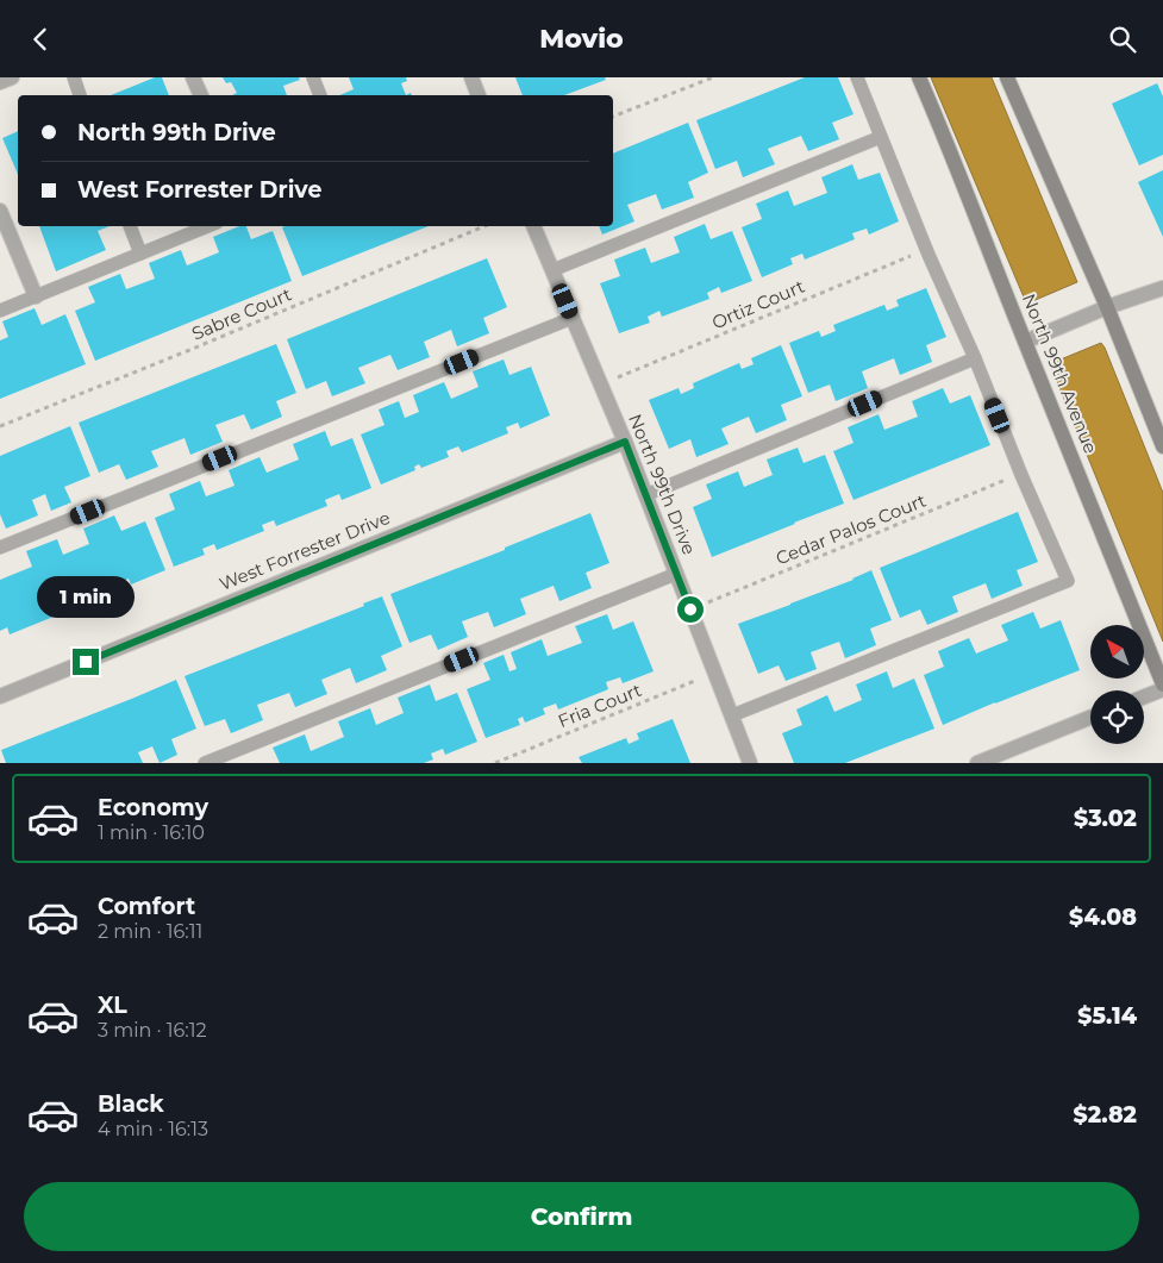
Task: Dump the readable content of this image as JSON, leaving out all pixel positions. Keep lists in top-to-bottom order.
{
  "streets": {
    "main road": ["North 99th Avenue"],
    "street": ["North 99th Drive", "West Forrester Drive"],
    "path": [
      "Ortiz Court",
      "Sabre Court",
      "Cedar Palos Court",
      "Fria Court"
    ]
  },
  "crossings": [
    ["Ortiz Court", "North 99th Drive"],
    ["North 99th Drive", "Cedar Palos Court"],
    ["North 99th Drive", "West Forrester Drive"],
    ["North 99th Drive", "Fria Court"]
  ],
  "north": "top left",
  "page": {
    "header": "Movio",
    "banner": ["North 99th Drive", "West Forrester Drive"],
    "bubble": "1 min",
    "list": [
      {
        "name": "Economy",
        "note": "1 min · 16:10",
        "value": "$3.02"
      },
      {
        "name": "Comfort",
        "note": "2 min · 16:11",
        "value": "$4.08"
      },
      {
        "name": "XL",
        "note": "3 min · 16:12",
        "value": "$5.14"
      },
      {
        "name": "Black",
        "note": "4 min · 16:13",
        "value": "$2.82"
      }
    ],
    "buttons": "Confirm"
  }
}
